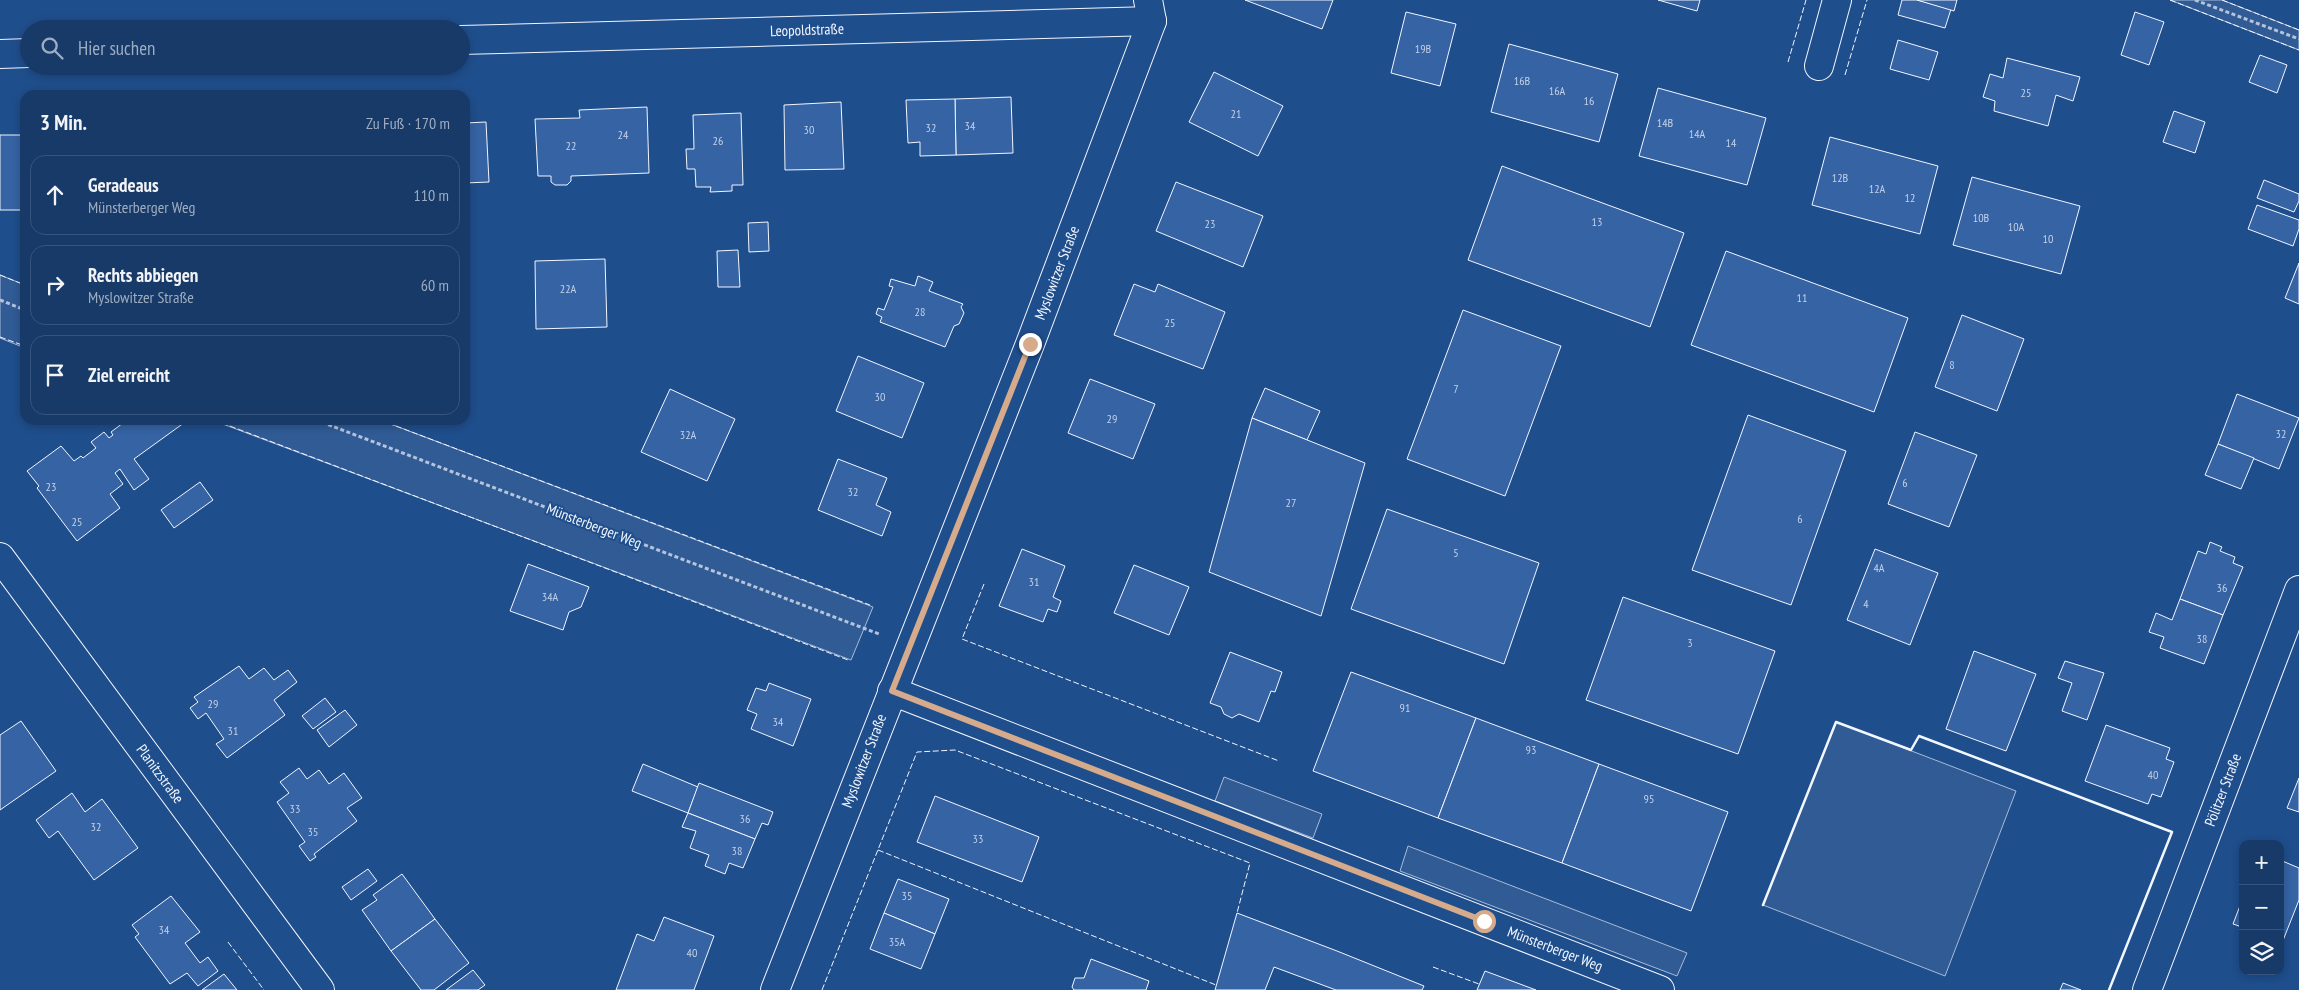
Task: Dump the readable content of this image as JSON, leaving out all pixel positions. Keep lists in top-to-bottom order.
{
  "streets": {
    "street": [
      "Leopoldstraße",
      "Myslowitzer Straße",
      "Münsterberger Weg",
      "Planitzstraße",
      "Pölitzer Straße"
    ]
  },
  "crossings": [
    ["Leopoldstraße", "Myslowitzer Straße"],
    ["Myslowitzer Straße", "Münsterberger Weg"]
  ],
  "house_numbers": [
    "19B",
    "16B",
    "16A",
    "25",
    "16",
    "21",
    "14B",
    "34",
    "32",
    "30",
    "14A",
    "24",
    "26",
    "14",
    "22",
    "12B",
    "12A",
    "12",
    "10B",
    "13",
    "23",
    "10A",
    "10",
    "22A",
    "11",
    "28",
    "25",
    "8",
    "7",
    "30",
    "29",
    "32",
    "32A",
    "6",
    "23",
    "32",
    "27",
    "6",
    "25",
    "5",
    "4A",
    "31",
    "36",
    "34A",
    "4",
    "38",
    "3",
    "29",
    "91",
    "34",
    "31",
    "93",
    "40",
    "95",
    "33",
    "36",
    "32",
    "35",
    "33",
    "38",
    "35",
    "34",
    "35A",
    "40"
  ],
  "page": {
    "search": "Hier suchen",
    "heading": ["3 Min.", "Zu Fuß · 170 m"],
    "list": [
      ["Geradeaus", "Münsterberger Weg", "110 m"],
      ["Rechts abbiegen", "Myslowitzer Straße", "60 m"],
      "Ziel erreicht"
    ],
    "map_buttons": ["+", "−"]
  }
}
